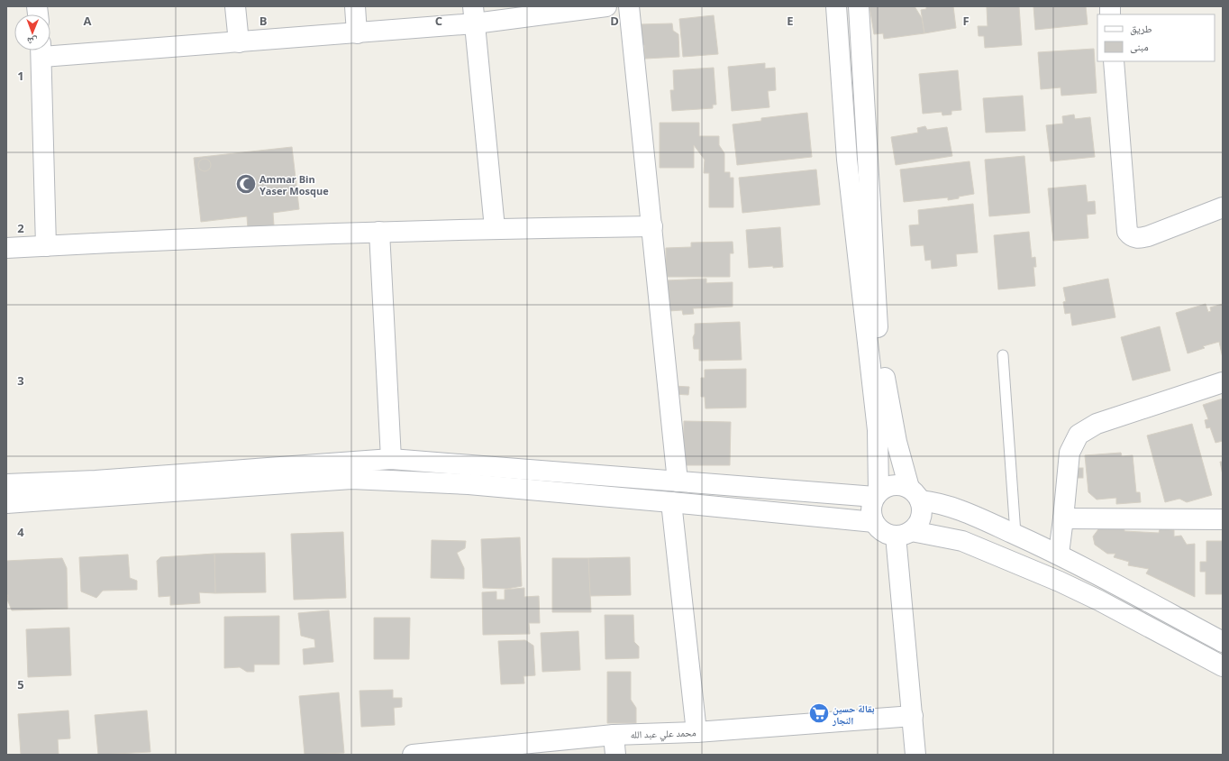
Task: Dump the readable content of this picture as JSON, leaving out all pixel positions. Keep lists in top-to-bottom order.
{
  "streets": {
    "street": ["محمد علي عبد الله"]
  },
  "places": {
    "mosque": ["Ammar Bin Yaser Mosque"],
    "supermarket": ["بقالة حسين النجار"]
  },
  "legend": ["طريق", "مبنى"],
  "north": "bottom",
  "grid": {
    "columns": [
      "A",
      "B",
      "C",
      "D",
      "E",
      "F"
    ],
    "rows": [
      "1",
      "2",
      "3",
      "4",
      "5"
    ]
  }
}
